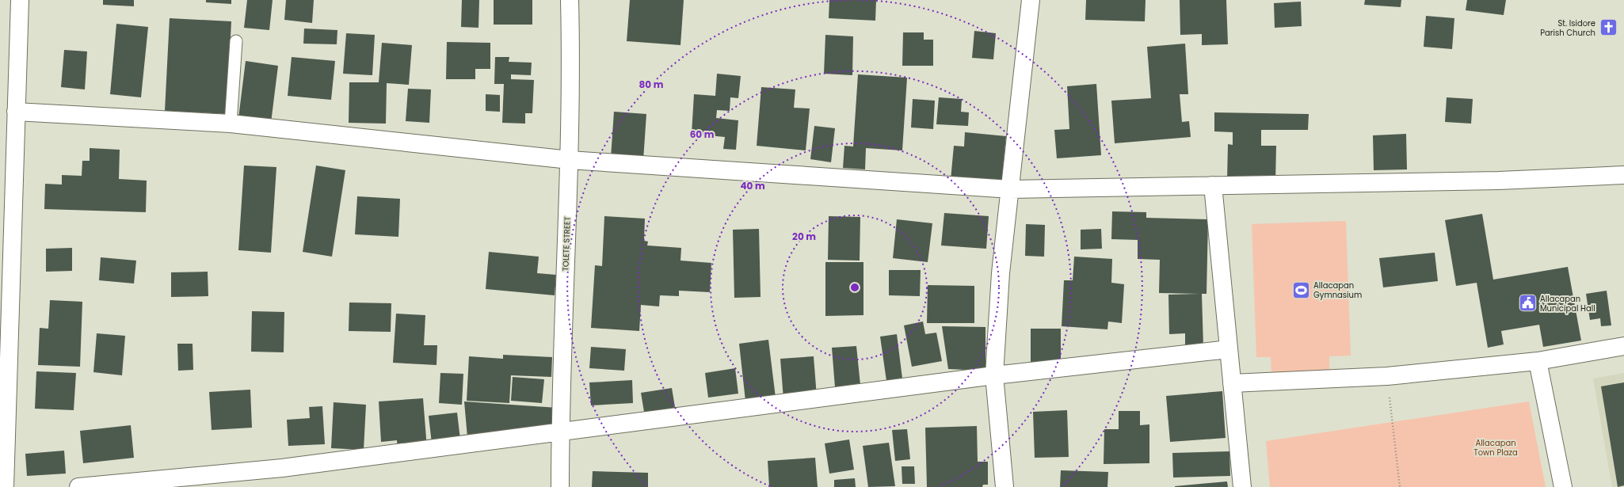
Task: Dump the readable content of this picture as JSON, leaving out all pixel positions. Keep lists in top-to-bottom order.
{
  "streets": {
    "street": ["TOLETE STREET"]
  },
  "parks": ["Allacapan Town Plaza"],
  "places": {
    "church": ["St. Isidore Parish Church"],
    "sports": ["Allacapan Gymnasium"],
    "public building": ["Allacapan Municipal Hall"]
  },
  "rings": [
    "80 m",
    "60 m",
    "40 m",
    "20 m"
  ]
}
